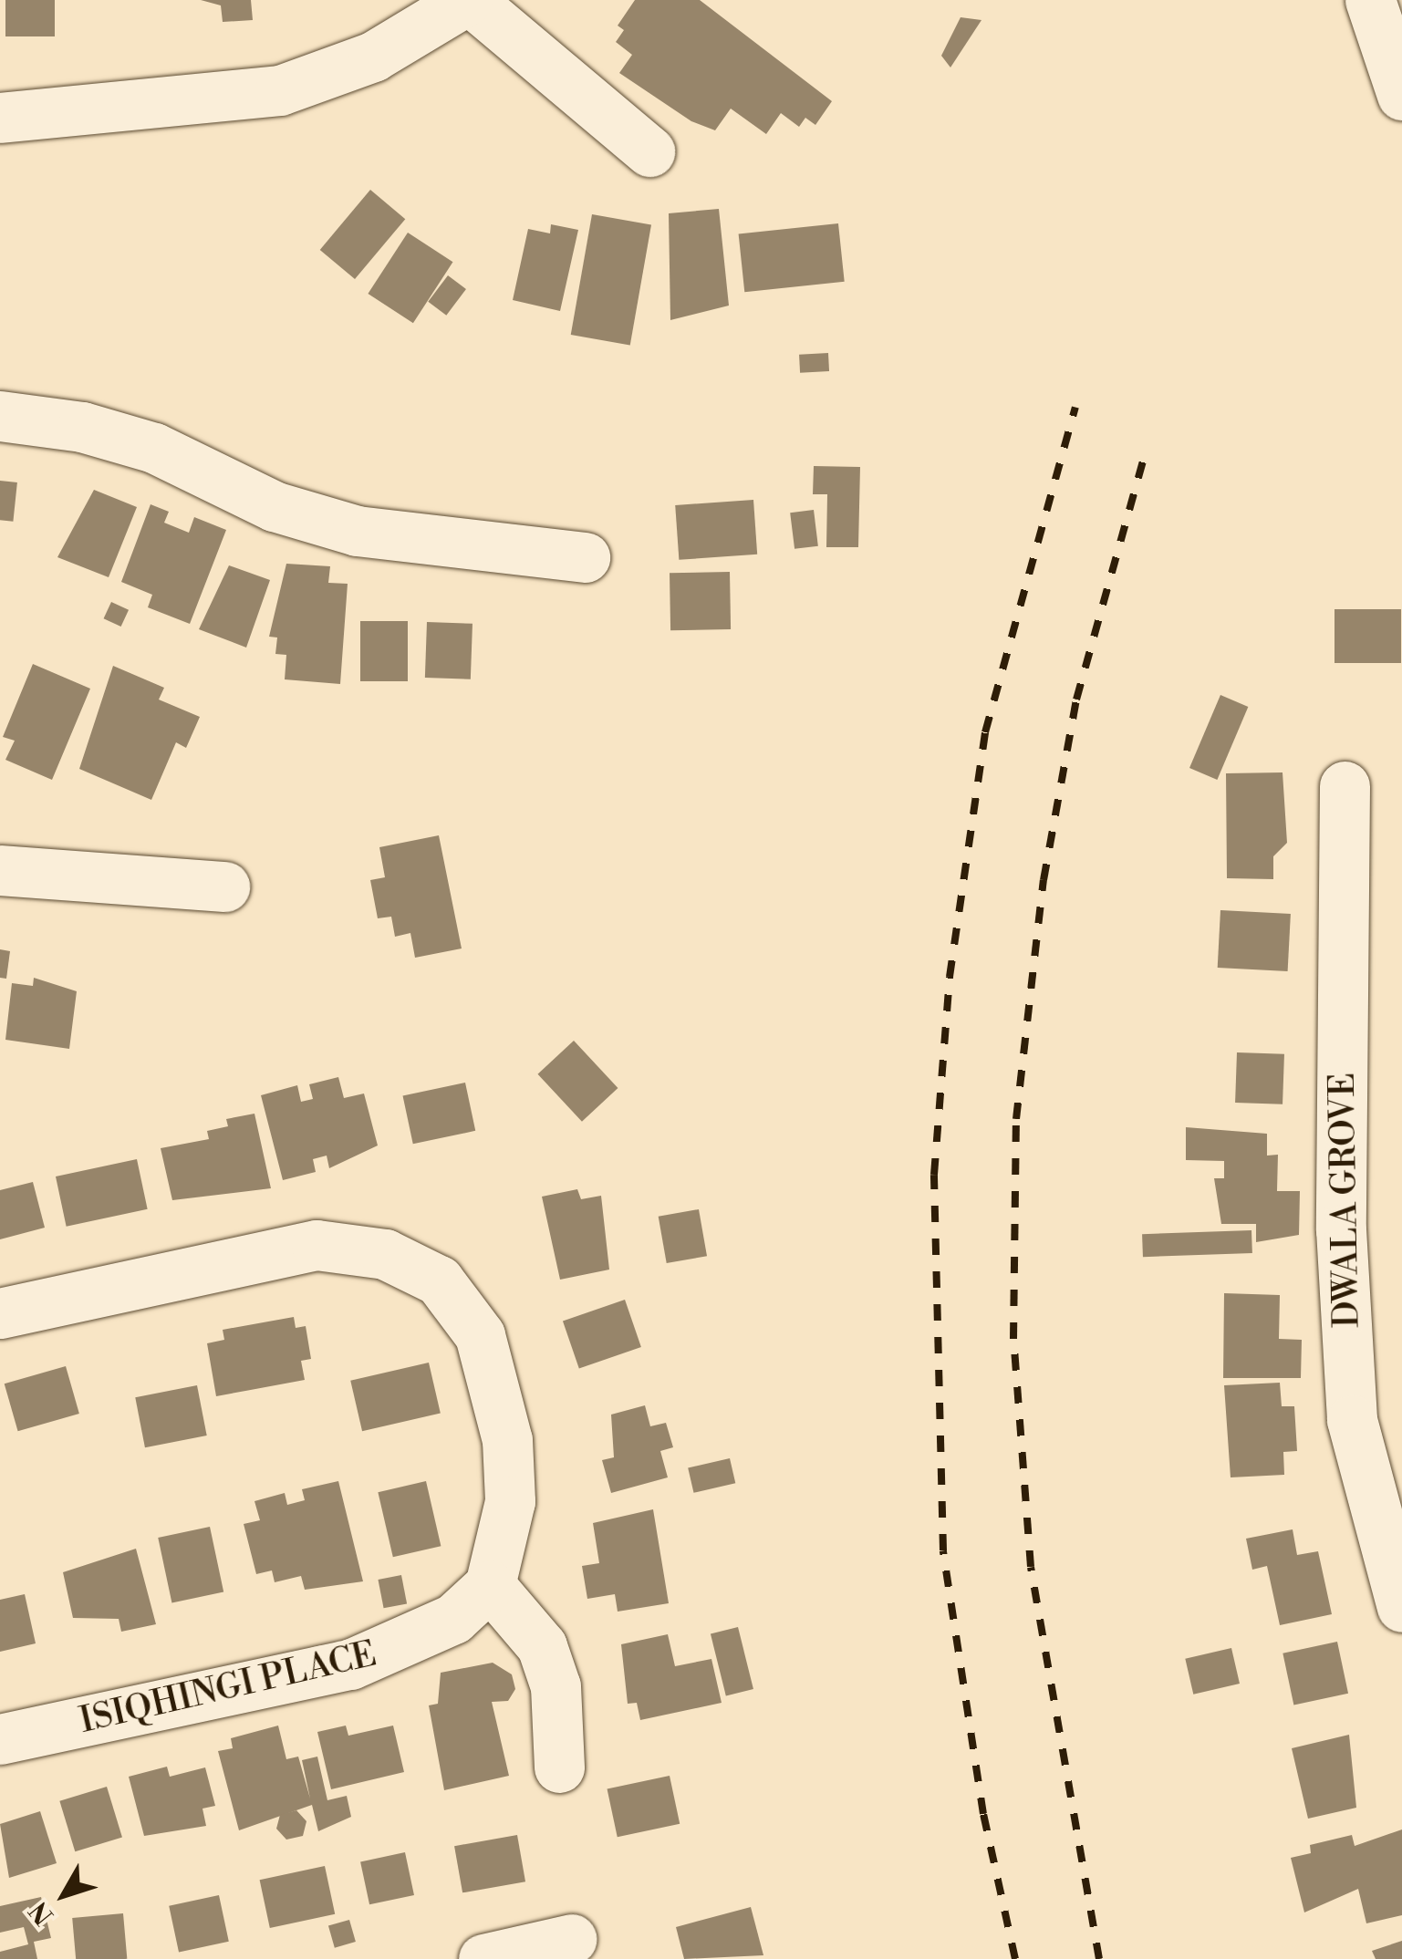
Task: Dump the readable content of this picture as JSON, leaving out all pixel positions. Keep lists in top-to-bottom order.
{
  "streets": {
    "street": ["DWALA GROVE", "ISIQHINGI PLACE"]
  },
  "north": "bottom left"
}
